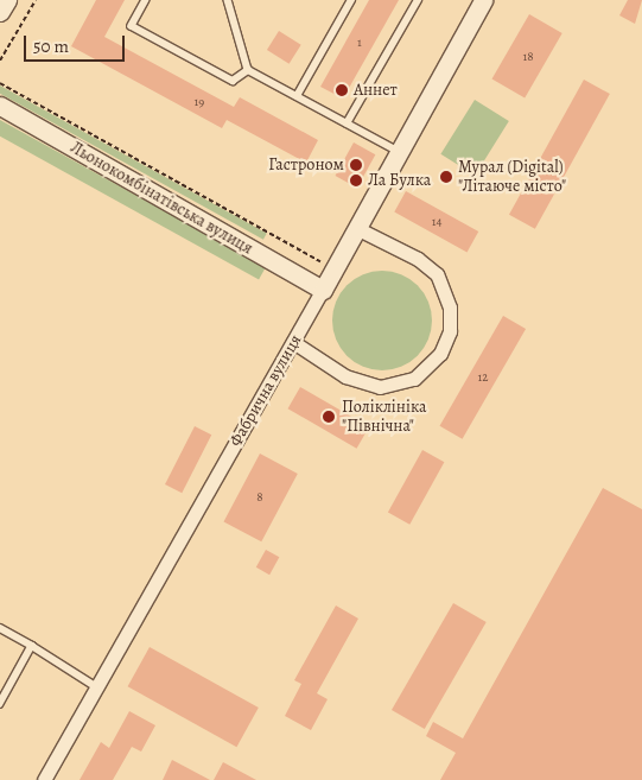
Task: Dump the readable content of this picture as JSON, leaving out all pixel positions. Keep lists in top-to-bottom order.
{
  "streets": {
    "street": ["Льонокомбінатівська вулиця", "Фабрична вулиця"]
  },
  "crossings": [
    ["Льонокомбінатівська вулиця", "Фабрична вулиця"]
  ],
  "places": [
    "Аннет",
    "Гастроном",
    "Мурал (Digital) \"Літаюче місто\"",
    "Ла Булка",
    "Поліклініка \"Північна\""
  ],
  "house_numbers": [
    "1",
    "18",
    "19",
    "14",
    "12",
    "8"
  ],
  "scale_bar": "50 m"
}
